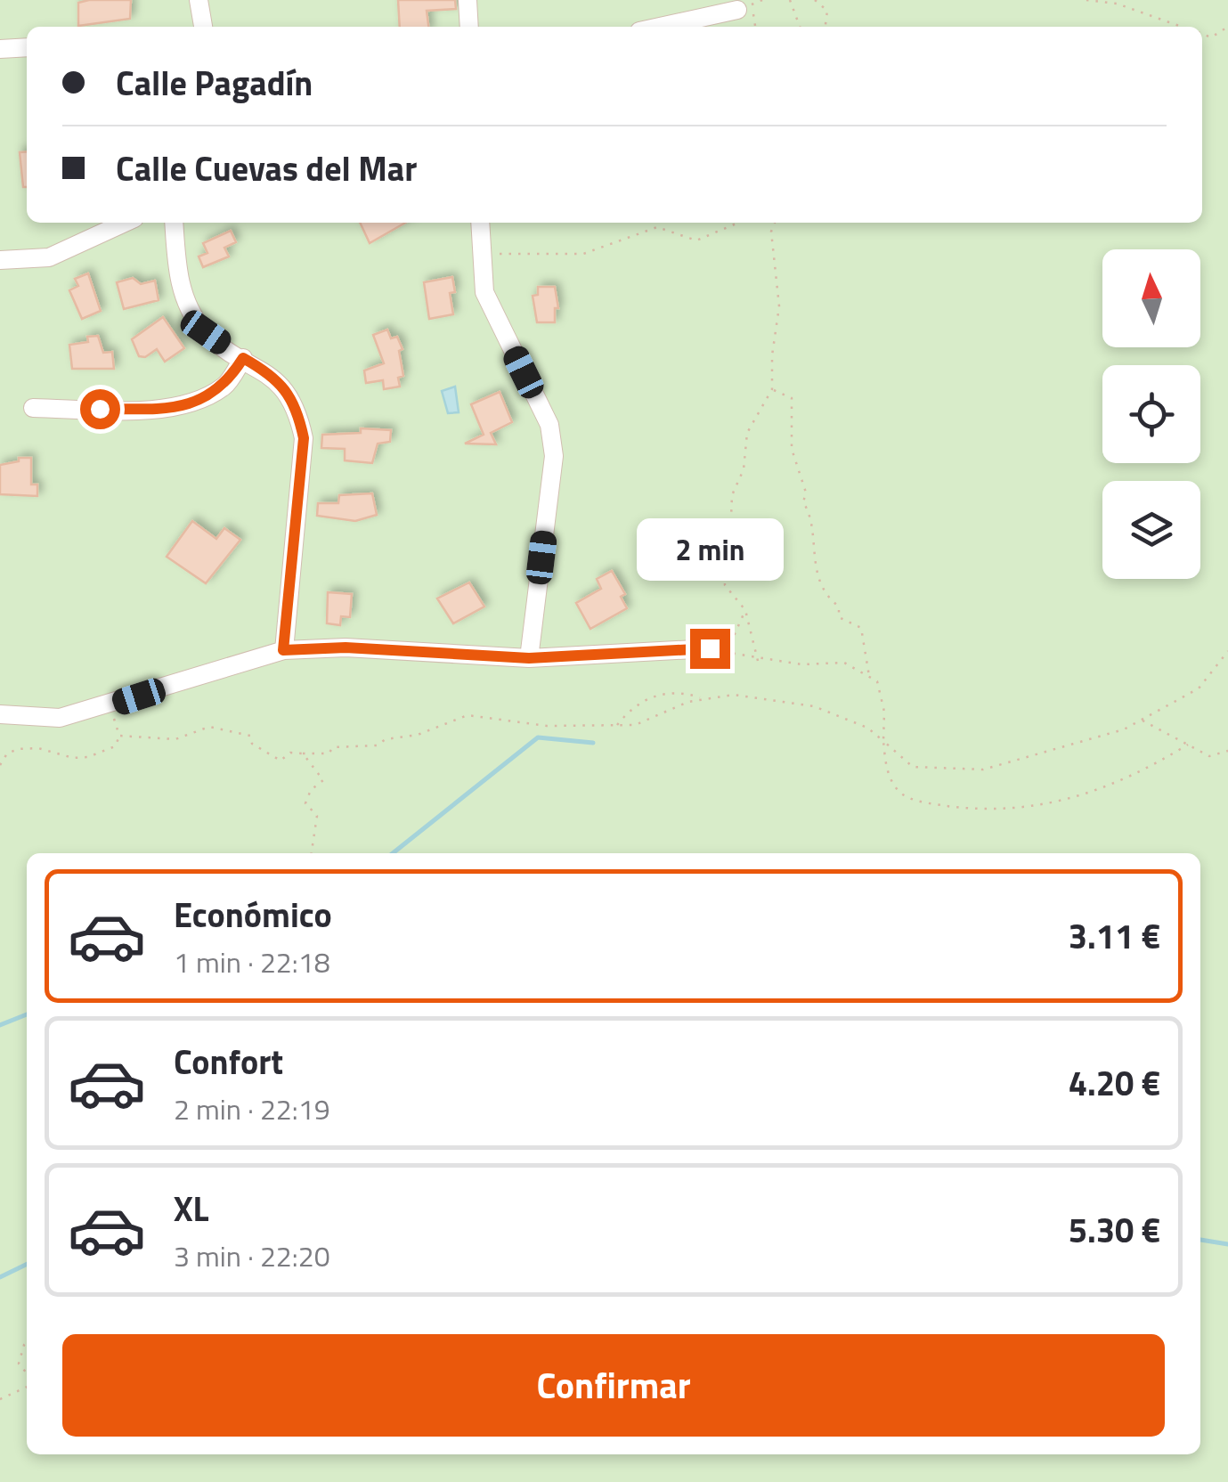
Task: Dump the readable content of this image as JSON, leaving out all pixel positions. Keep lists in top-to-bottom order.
{
  "north": "top",
  "page": {
    "banner": ["Calle Pagadín", "Calle Cuevas del Mar"],
    "bubble": "2 min",
    "list": [
      {
        "name": "Económico",
        "note": "1 min · 22:18",
        "value": "3.11 €"
      },
      {
        "name": "Confort",
        "note": "2 min · 22:19",
        "value": "4.20 €"
      },
      {
        "name": "XL",
        "note": "3 min · 22:20",
        "value": "5.30 €"
      }
    ],
    "buttons": "Confirmar"
  }
}
